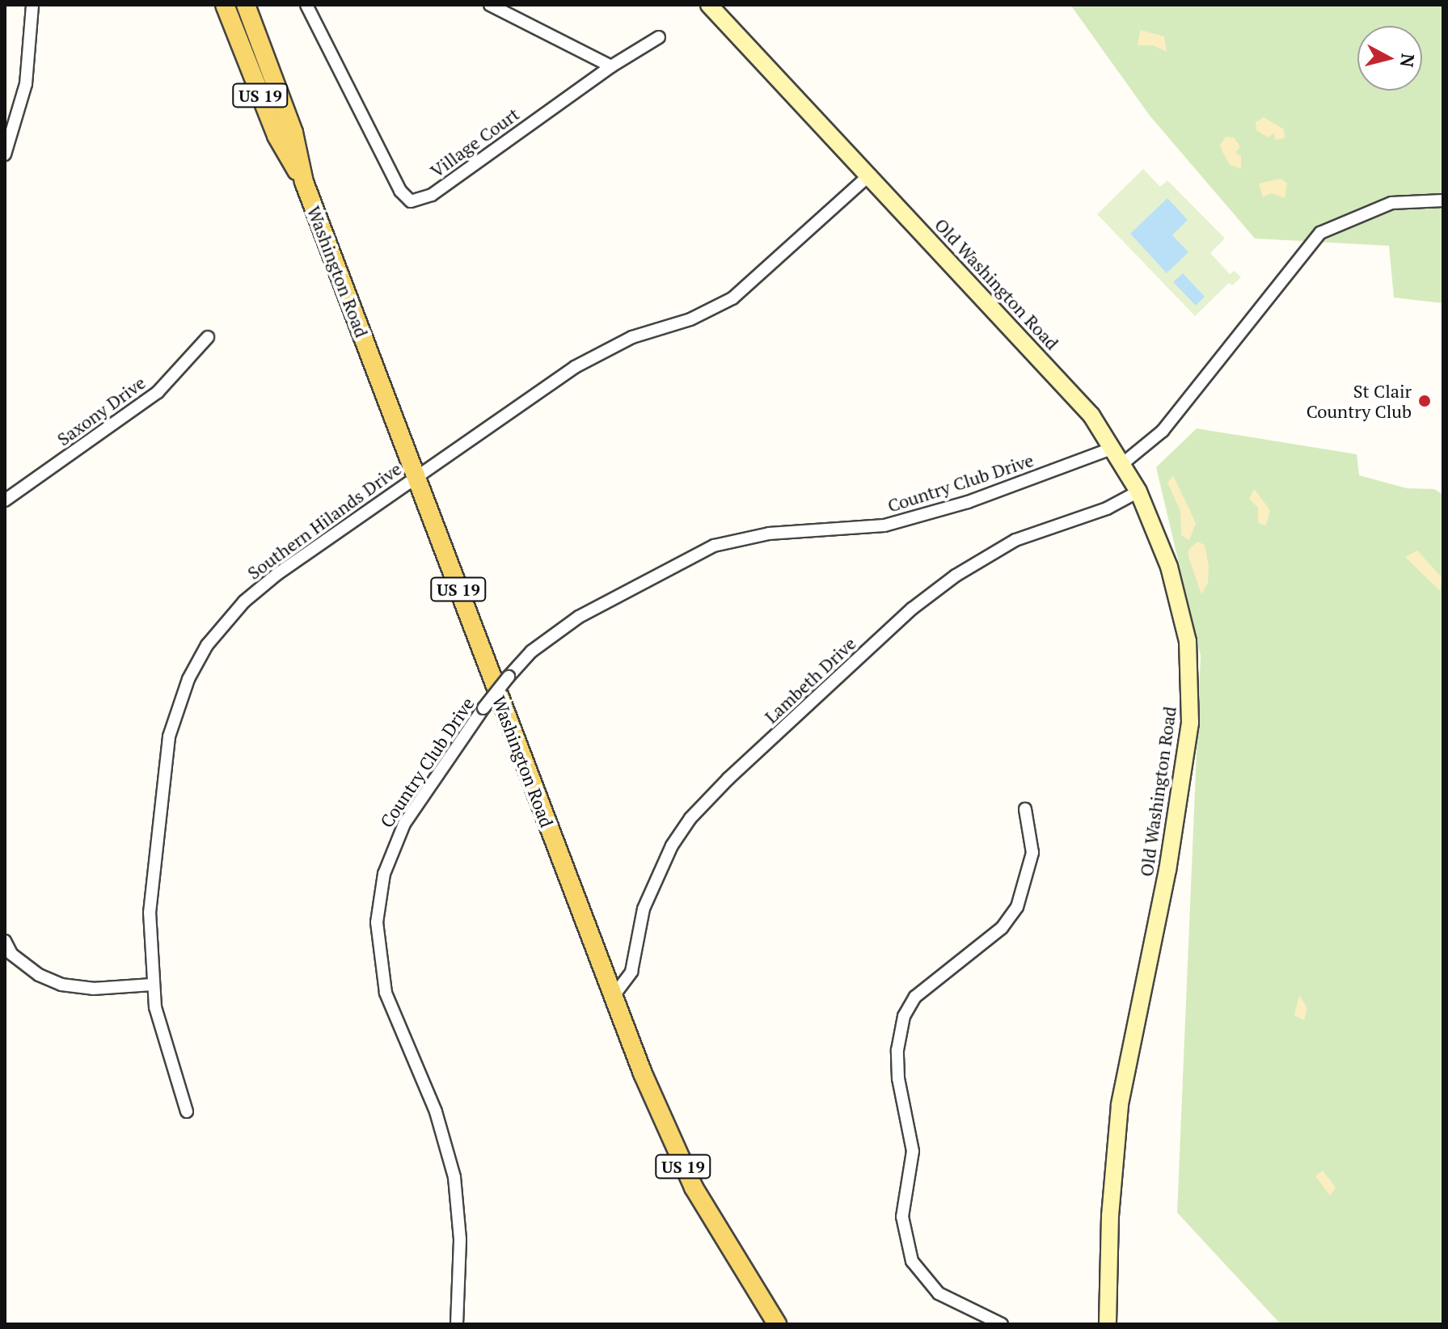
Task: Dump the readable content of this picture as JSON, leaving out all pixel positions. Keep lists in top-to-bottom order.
{
  "streets": {
    "main road": ["US 19", "Washington Road"],
    "street": [
      "Village Court",
      "Old Washington Road",
      "Saxony Drive",
      "Country Club Drive",
      "Southern Hilands Drive",
      "Lambeth Drive"
    ]
  },
  "crossings": [
    ["Washington Road", "Southern Hilands Drive"],
    ["Washington Road", "Lambeth Drive"],
    ["Old Washington Road", "Country Club Drive"],
    ["Old Washington Road", "Southern Hilands Drive"],
    ["Old Washington Road", "Lambeth Drive"]
  ],
  "places": ["St Clair Country Club"],
  "north": "right"
}
